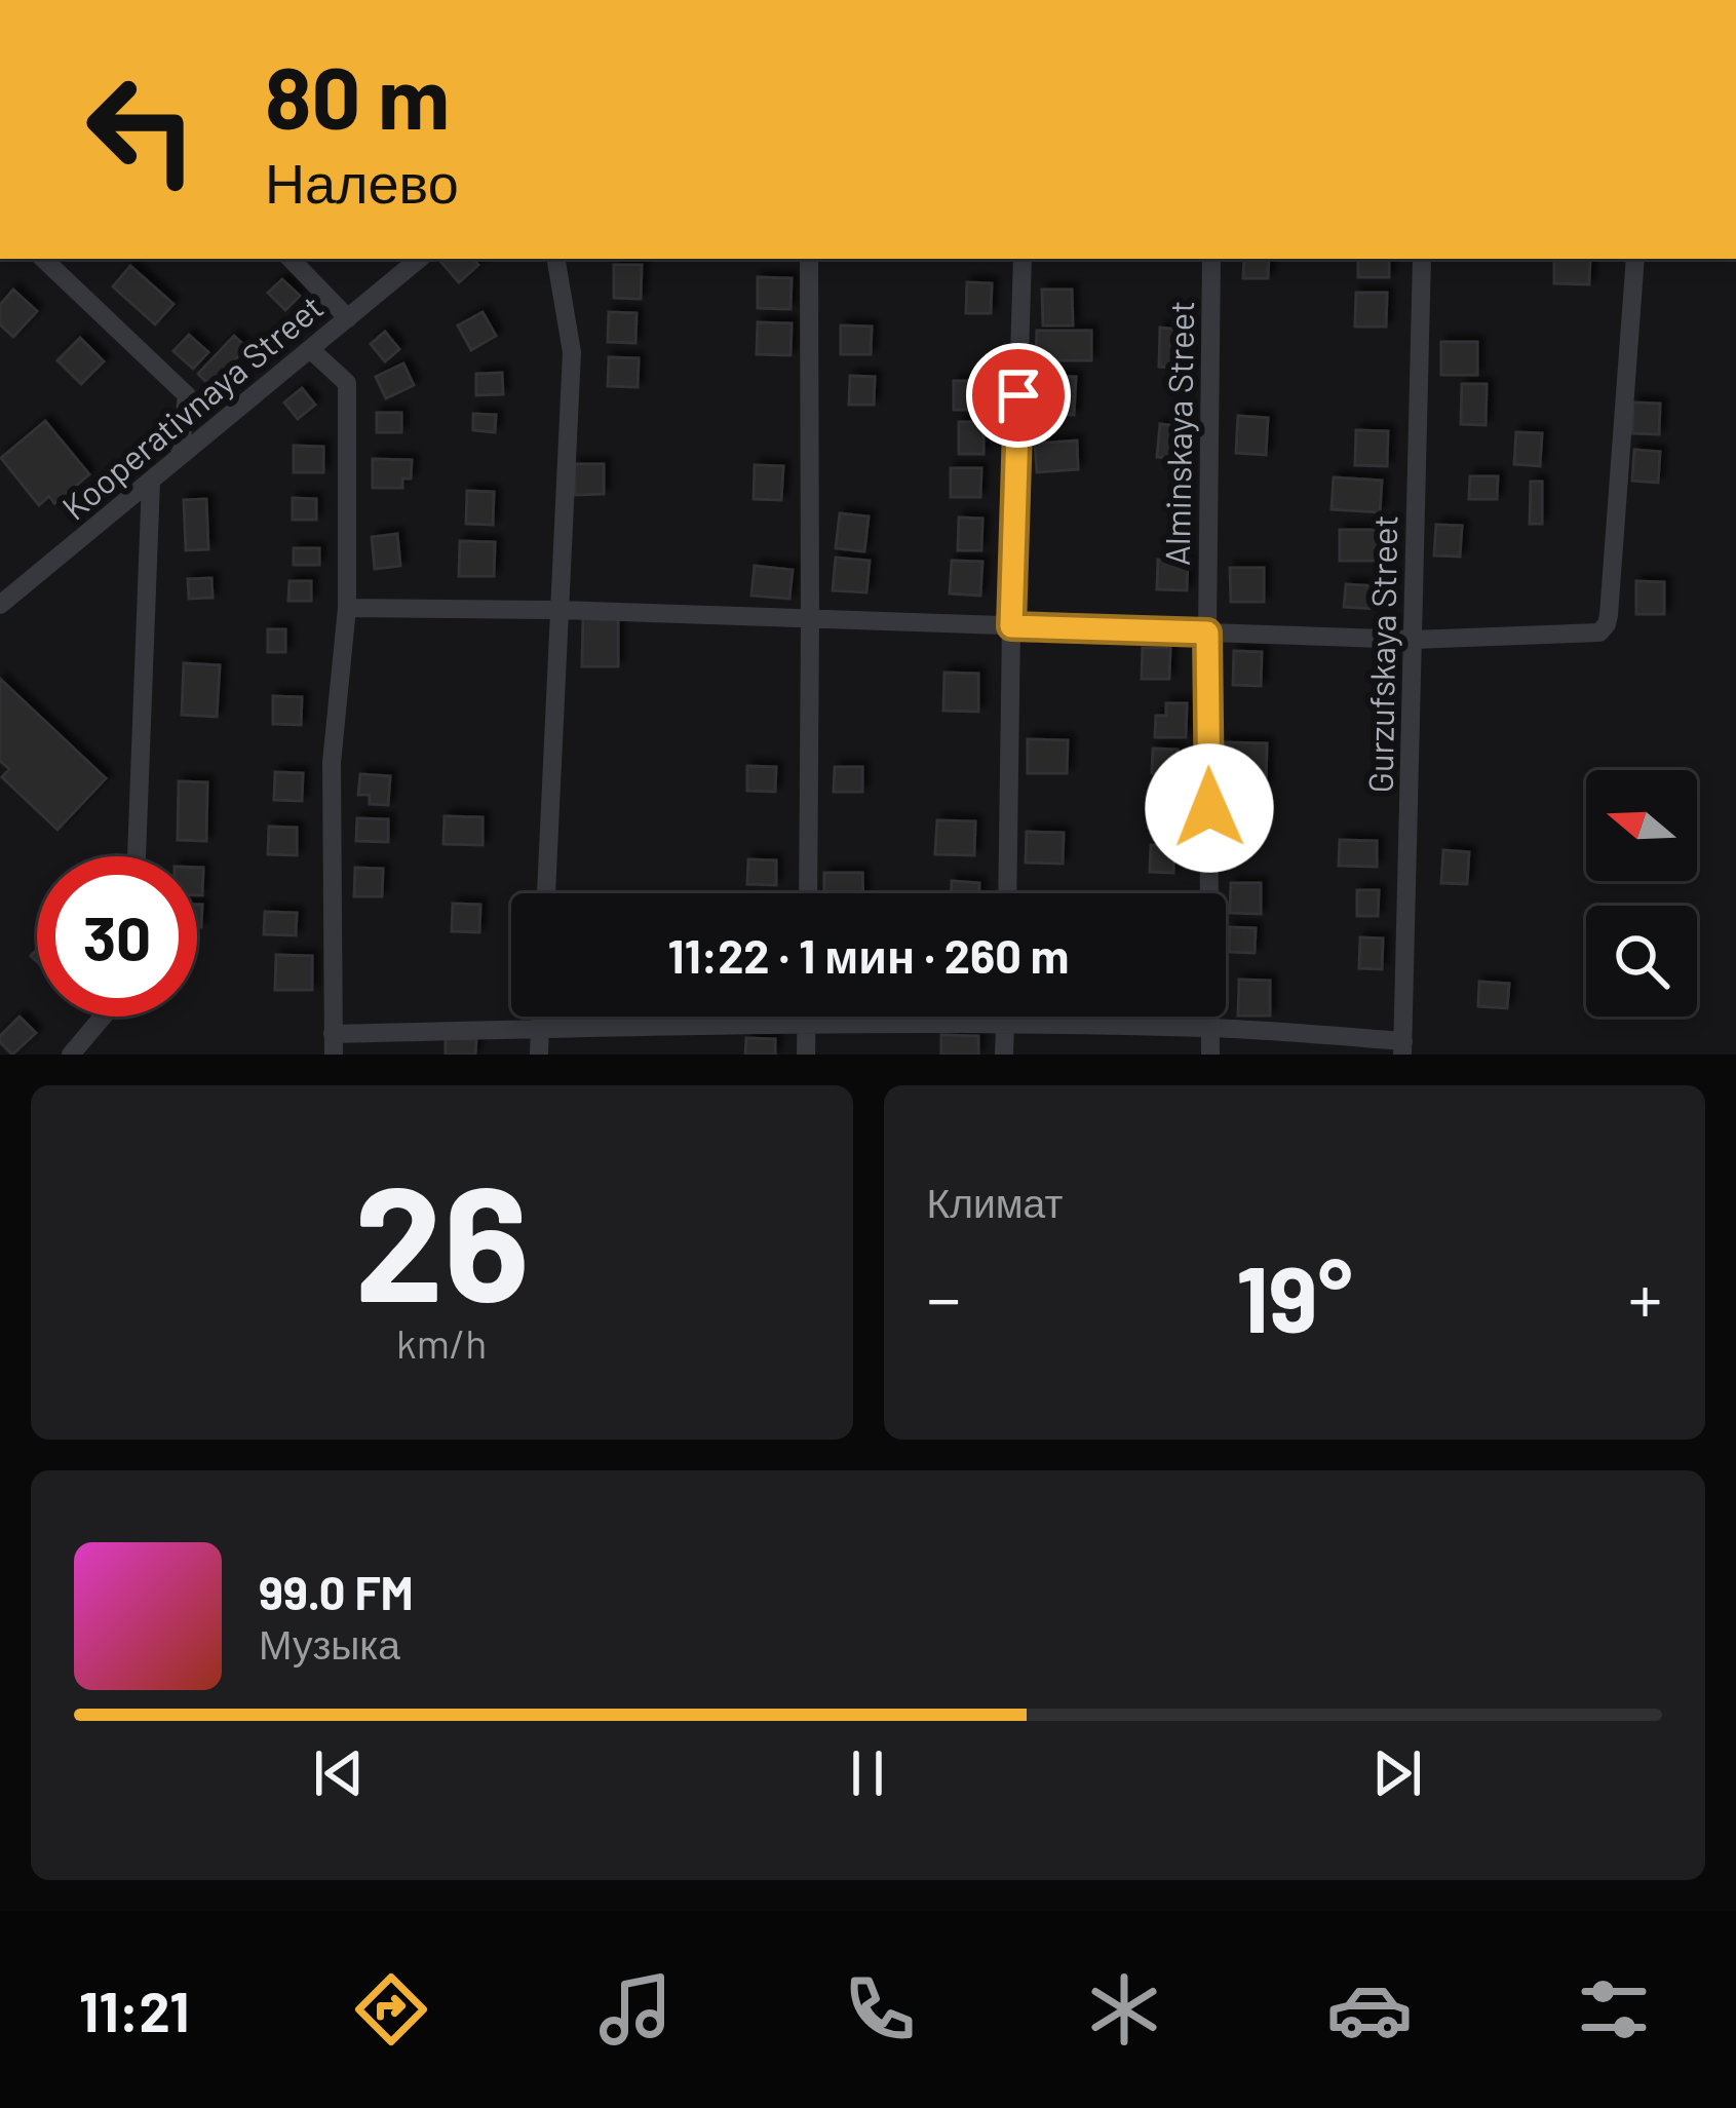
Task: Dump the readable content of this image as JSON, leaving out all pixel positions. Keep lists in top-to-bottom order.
{
  "streets": {
    "street": ["Kooperativnaya Street", "Alminskaya Street", "Gurzufskaya Street"]
  },
  "north": "left",
  "page": {
    "turn": ["80 m", "Налево"],
    "limit": "30",
    "trip": "11:22 · 1 мин · 260 m",
    "tile": [
      ["26", "km/h"],
      "Климат"
    ],
    "heat": ["−", "19°", "+"],
    "song": ["99.0 FM", "Музыка"],
    "tabs": "11:21"
  }
}
